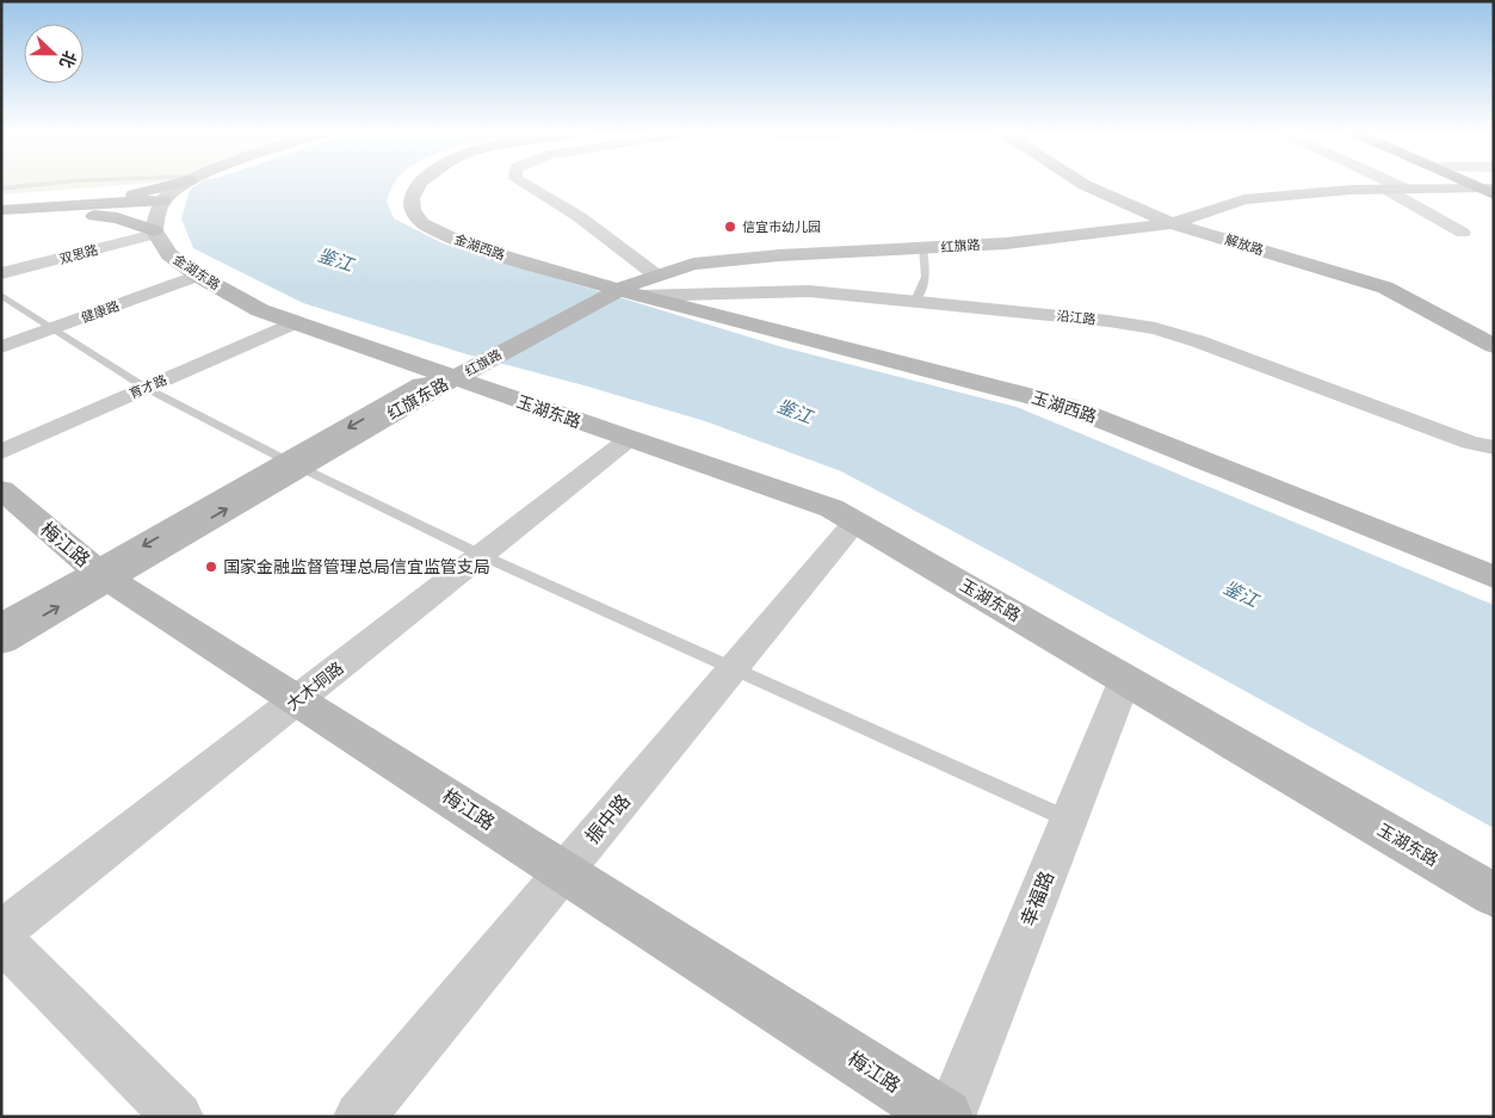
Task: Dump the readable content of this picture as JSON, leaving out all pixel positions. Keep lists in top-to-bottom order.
{
  "streets": {
    "main road": [
      "解放路",
      "红旗路",
      "金湖西路",
      "金湖东路",
      "红旗东路",
      "玉湖西路",
      "玉湖东路",
      "梅江路"
    ],
    "street": [
      "双思路",
      "健康路",
      "沿江路",
      "育才路",
      "大木垌路",
      "振中路",
      "幸福路"
    ]
  },
  "crossings": [
    ["解放路", "红旗路"],
    ["红旗路", "金湖西路"],
    ["红旗路", "金湖东路"],
    ["红旗路", "沿江路"],
    ["红旗路", "红旗东路"],
    ["红旗路", "玉湖西路"],
    ["红旗路", "玉湖东路"],
    ["金湖西路", "沿江路"],
    ["金湖西路", "玉湖西路"],
    ["双思路", "金湖东路"],
    ["金湖东路", "健康路"],
    ["金湖东路", "育才路"],
    ["金湖东路", "红旗东路"],
    ["金湖东路", "玉湖东路"],
    ["沿江路", "玉湖西路"],
    ["红旗东路", "玉湖东路"],
    ["红旗东路", "梅江路"],
    ["玉湖东路", "大木垌路"],
    ["玉湖东路", "振中路"],
    ["玉湖东路", "幸福路"],
    ["梅江路", "大木垌路"],
    ["梅江路", "振中路"],
    ["梅江路", "幸福路"]
  ],
  "water": ["鉴江"],
  "places": ["信宜市幼儿园", "国家金融监督管理总局信宜监管支局"],
  "north": "right"
}
